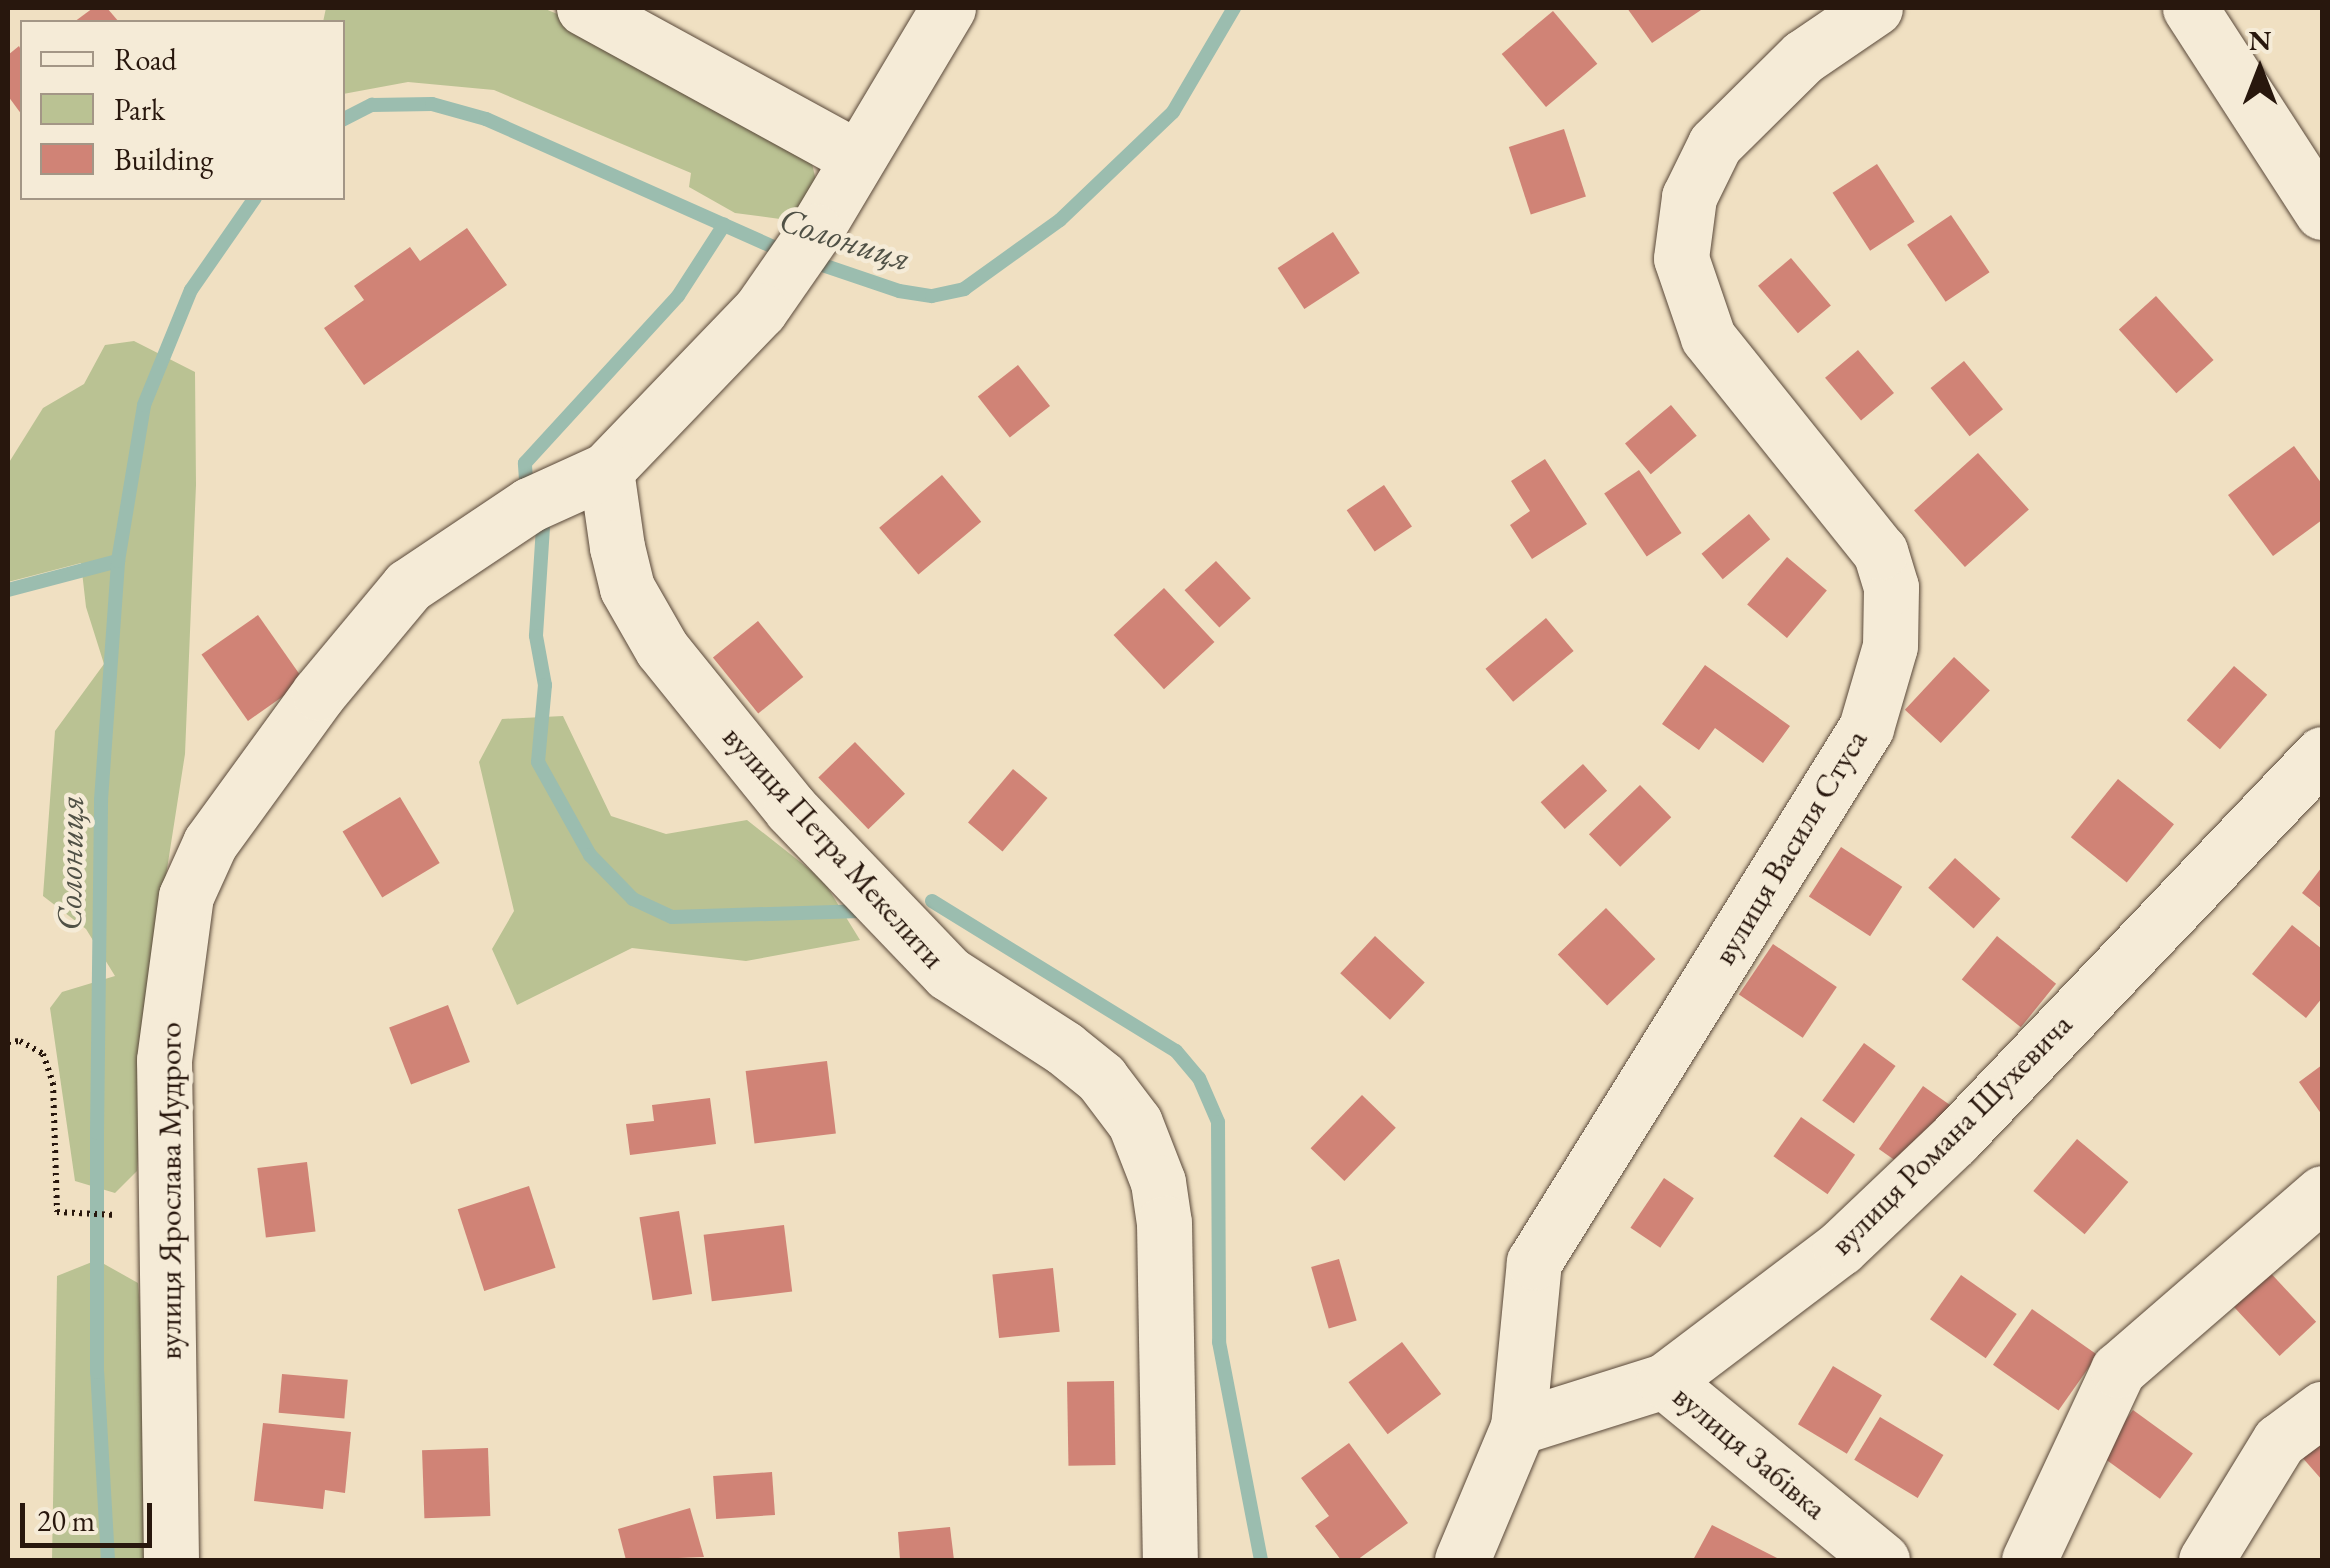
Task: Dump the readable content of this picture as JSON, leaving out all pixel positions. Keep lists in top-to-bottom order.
{
  "streets": {
    "street": [
      "вулиця Петра Мекелити",
      "вулиця Василя Стуса",
      "вулиця Романа Шухевича",
      "вулиця Ярослава Мудрого",
      "вулиця Забівка"
    ]
  },
  "crossings": [
    ["вулиця Петра Мекелити", "вулиця Ярослава Мудрого"],
    ["вулиця Василя Стуса", "вулиця Романа Шухевича"],
    ["вулиця Романа Шухевича", "вулиця Забівка"]
  ],
  "water": ["Солониця"],
  "legend": ["Road", "Park", "Building"],
  "scale_bar": "20 m",
  "north": "top"
}
